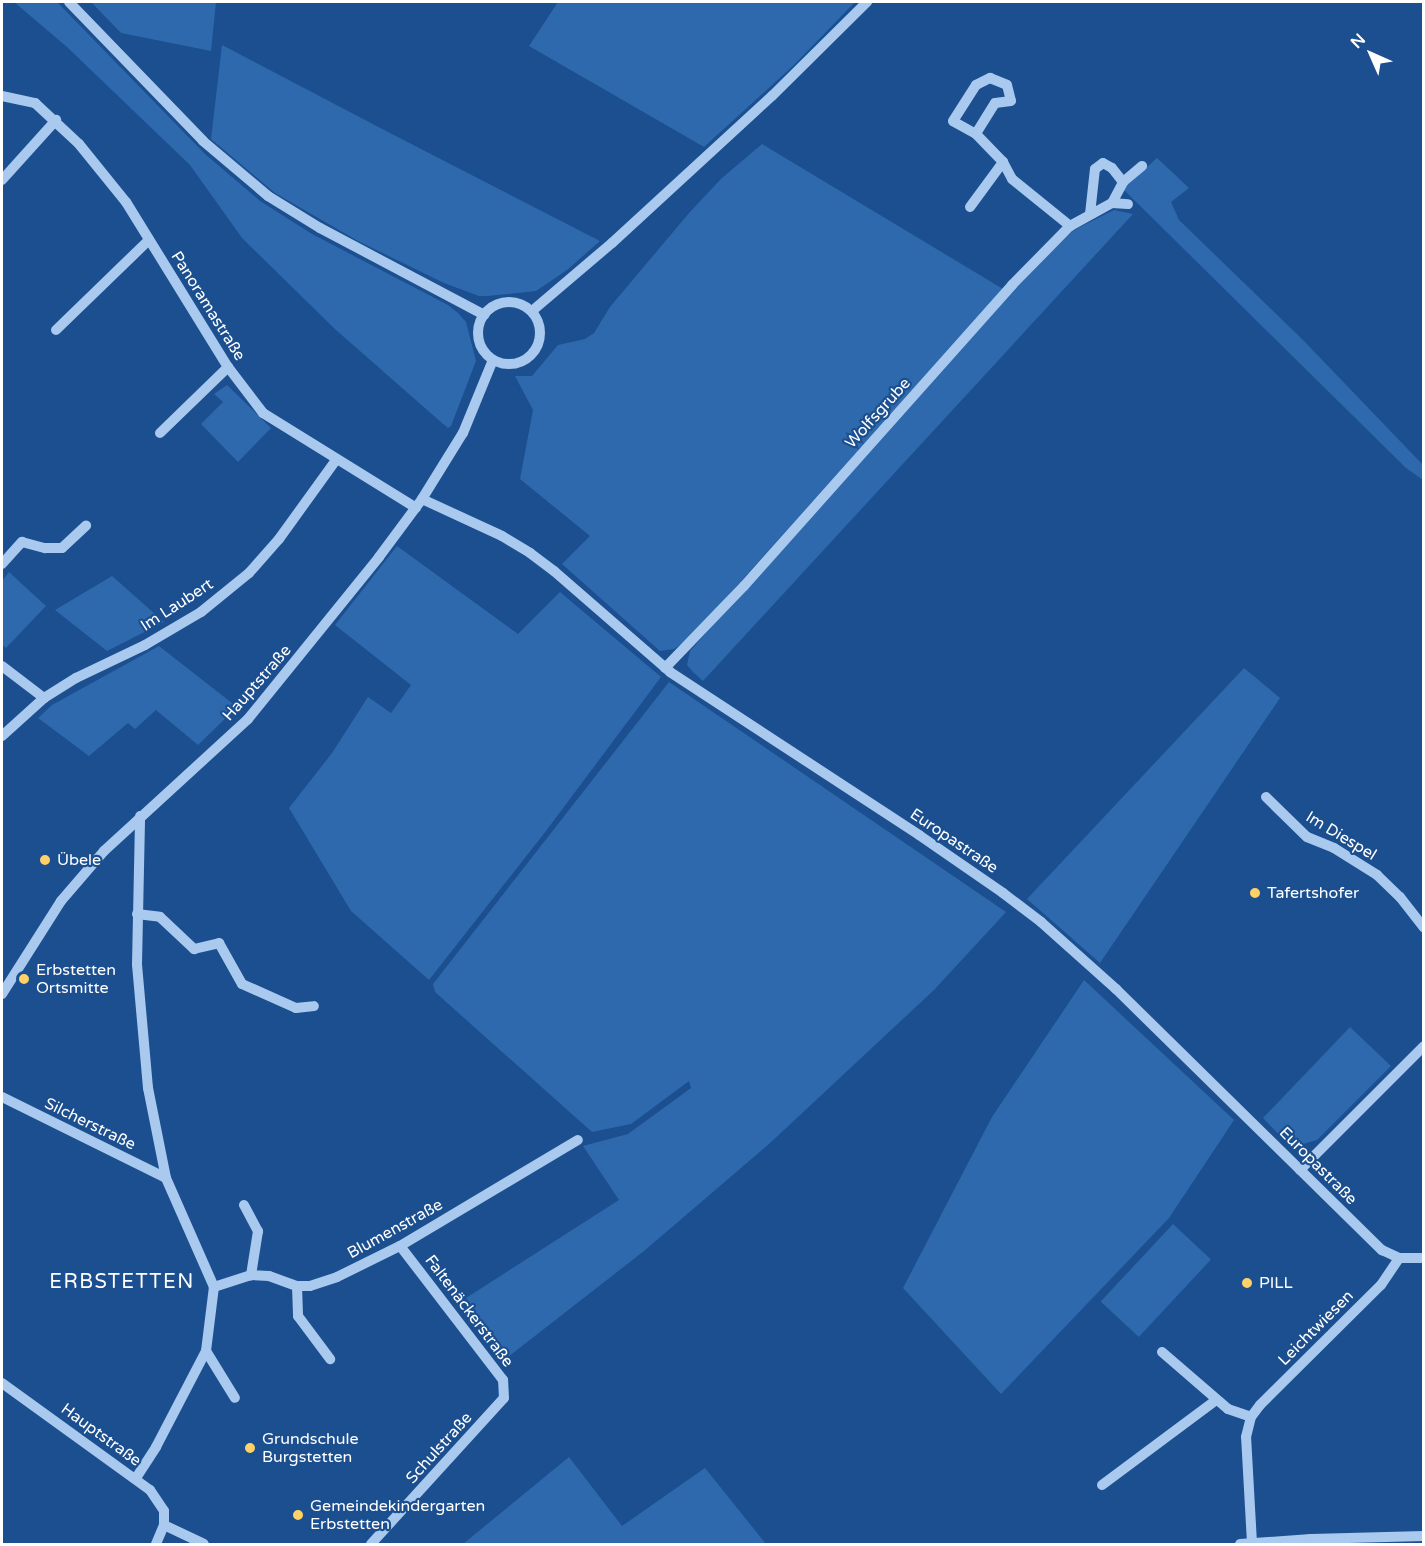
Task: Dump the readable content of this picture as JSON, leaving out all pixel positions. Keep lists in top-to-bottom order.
{
  "streets": {
    "street": [
      "Panoramastraße",
      "Wolfsgrube",
      "Im Laubert",
      "Hauptstraße",
      "Im Diespel",
      "Europastraße",
      "Silcherstraße",
      "Blumenstraße",
      "Faltenäckerstraße",
      "Leichtwiesen",
      "Schulstraße"
    ]
  },
  "crossings": [
    ["Panoramastraße", "Im Laubert"],
    ["Panoramastraße", "Hauptstraße"],
    ["Panoramastraße", "Europastraße"],
    ["Wolfsgrube", "Europastraße"],
    ["Hauptstraße", "Europastraße"],
    ["Europastraße", "Leichtwiesen"],
    ["Blumenstraße", "Faltenäckerstraße"],
    ["Faltenäckerstraße", "Schulstraße"]
  ],
  "districts": ["ERBSTETTEN"],
  "places": [
    "Übele",
    "Tafertshofer",
    "Erbstetten Ortsmitte",
    "PILL",
    "Grundschule Burgstetten",
    "Gemeindekindergarten Erbstetten"
  ],
  "north": "top left"
}
